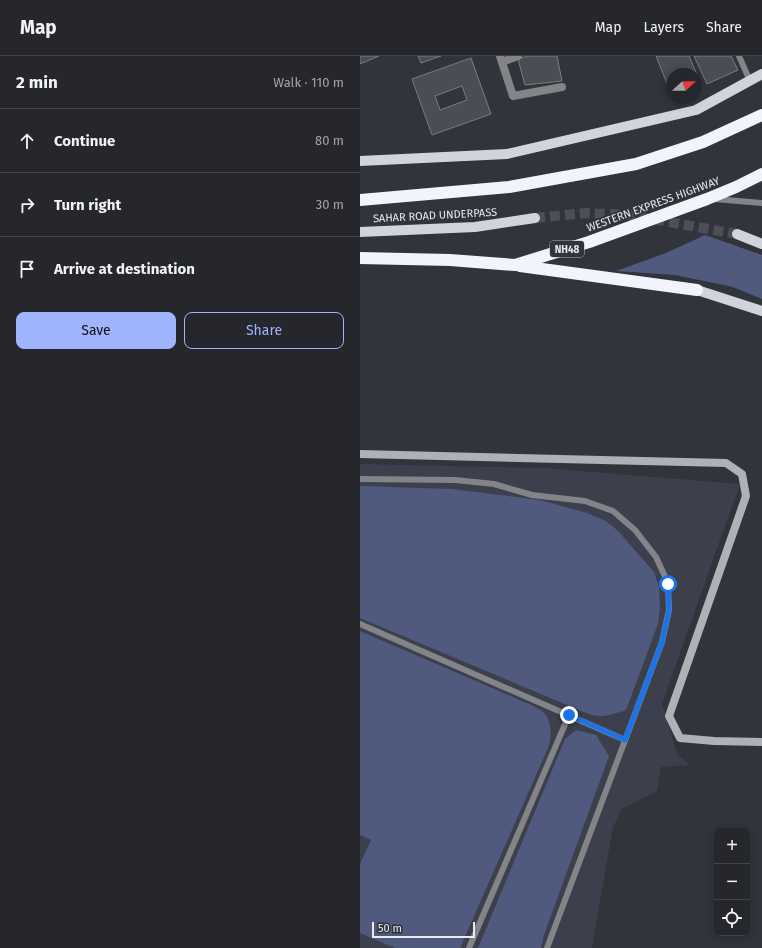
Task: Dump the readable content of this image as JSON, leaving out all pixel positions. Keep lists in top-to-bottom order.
{
  "streets": {
    "highway": ["WESTERN EXPRESS HIGHWAY", "NH48"],
    "main road": ["SAHAR ROAD UNDERPASS"]
  },
  "scale_bar": "50 m",
  "north": "right",
  "page": {
    "header": "Map",
    "nav": ["Map", "Layers", "Share"],
    "heading": ["2 min", "Walk · 110 m"],
    "list": [
      ["Continue", "80 m"],
      ["Turn right", "30 m"],
      "Arrive at destination"
    ],
    "buttons": ["Save", "Share"],
    "map_buttons": ["+", "−"],
    "scale": "50 m"
  }
}
